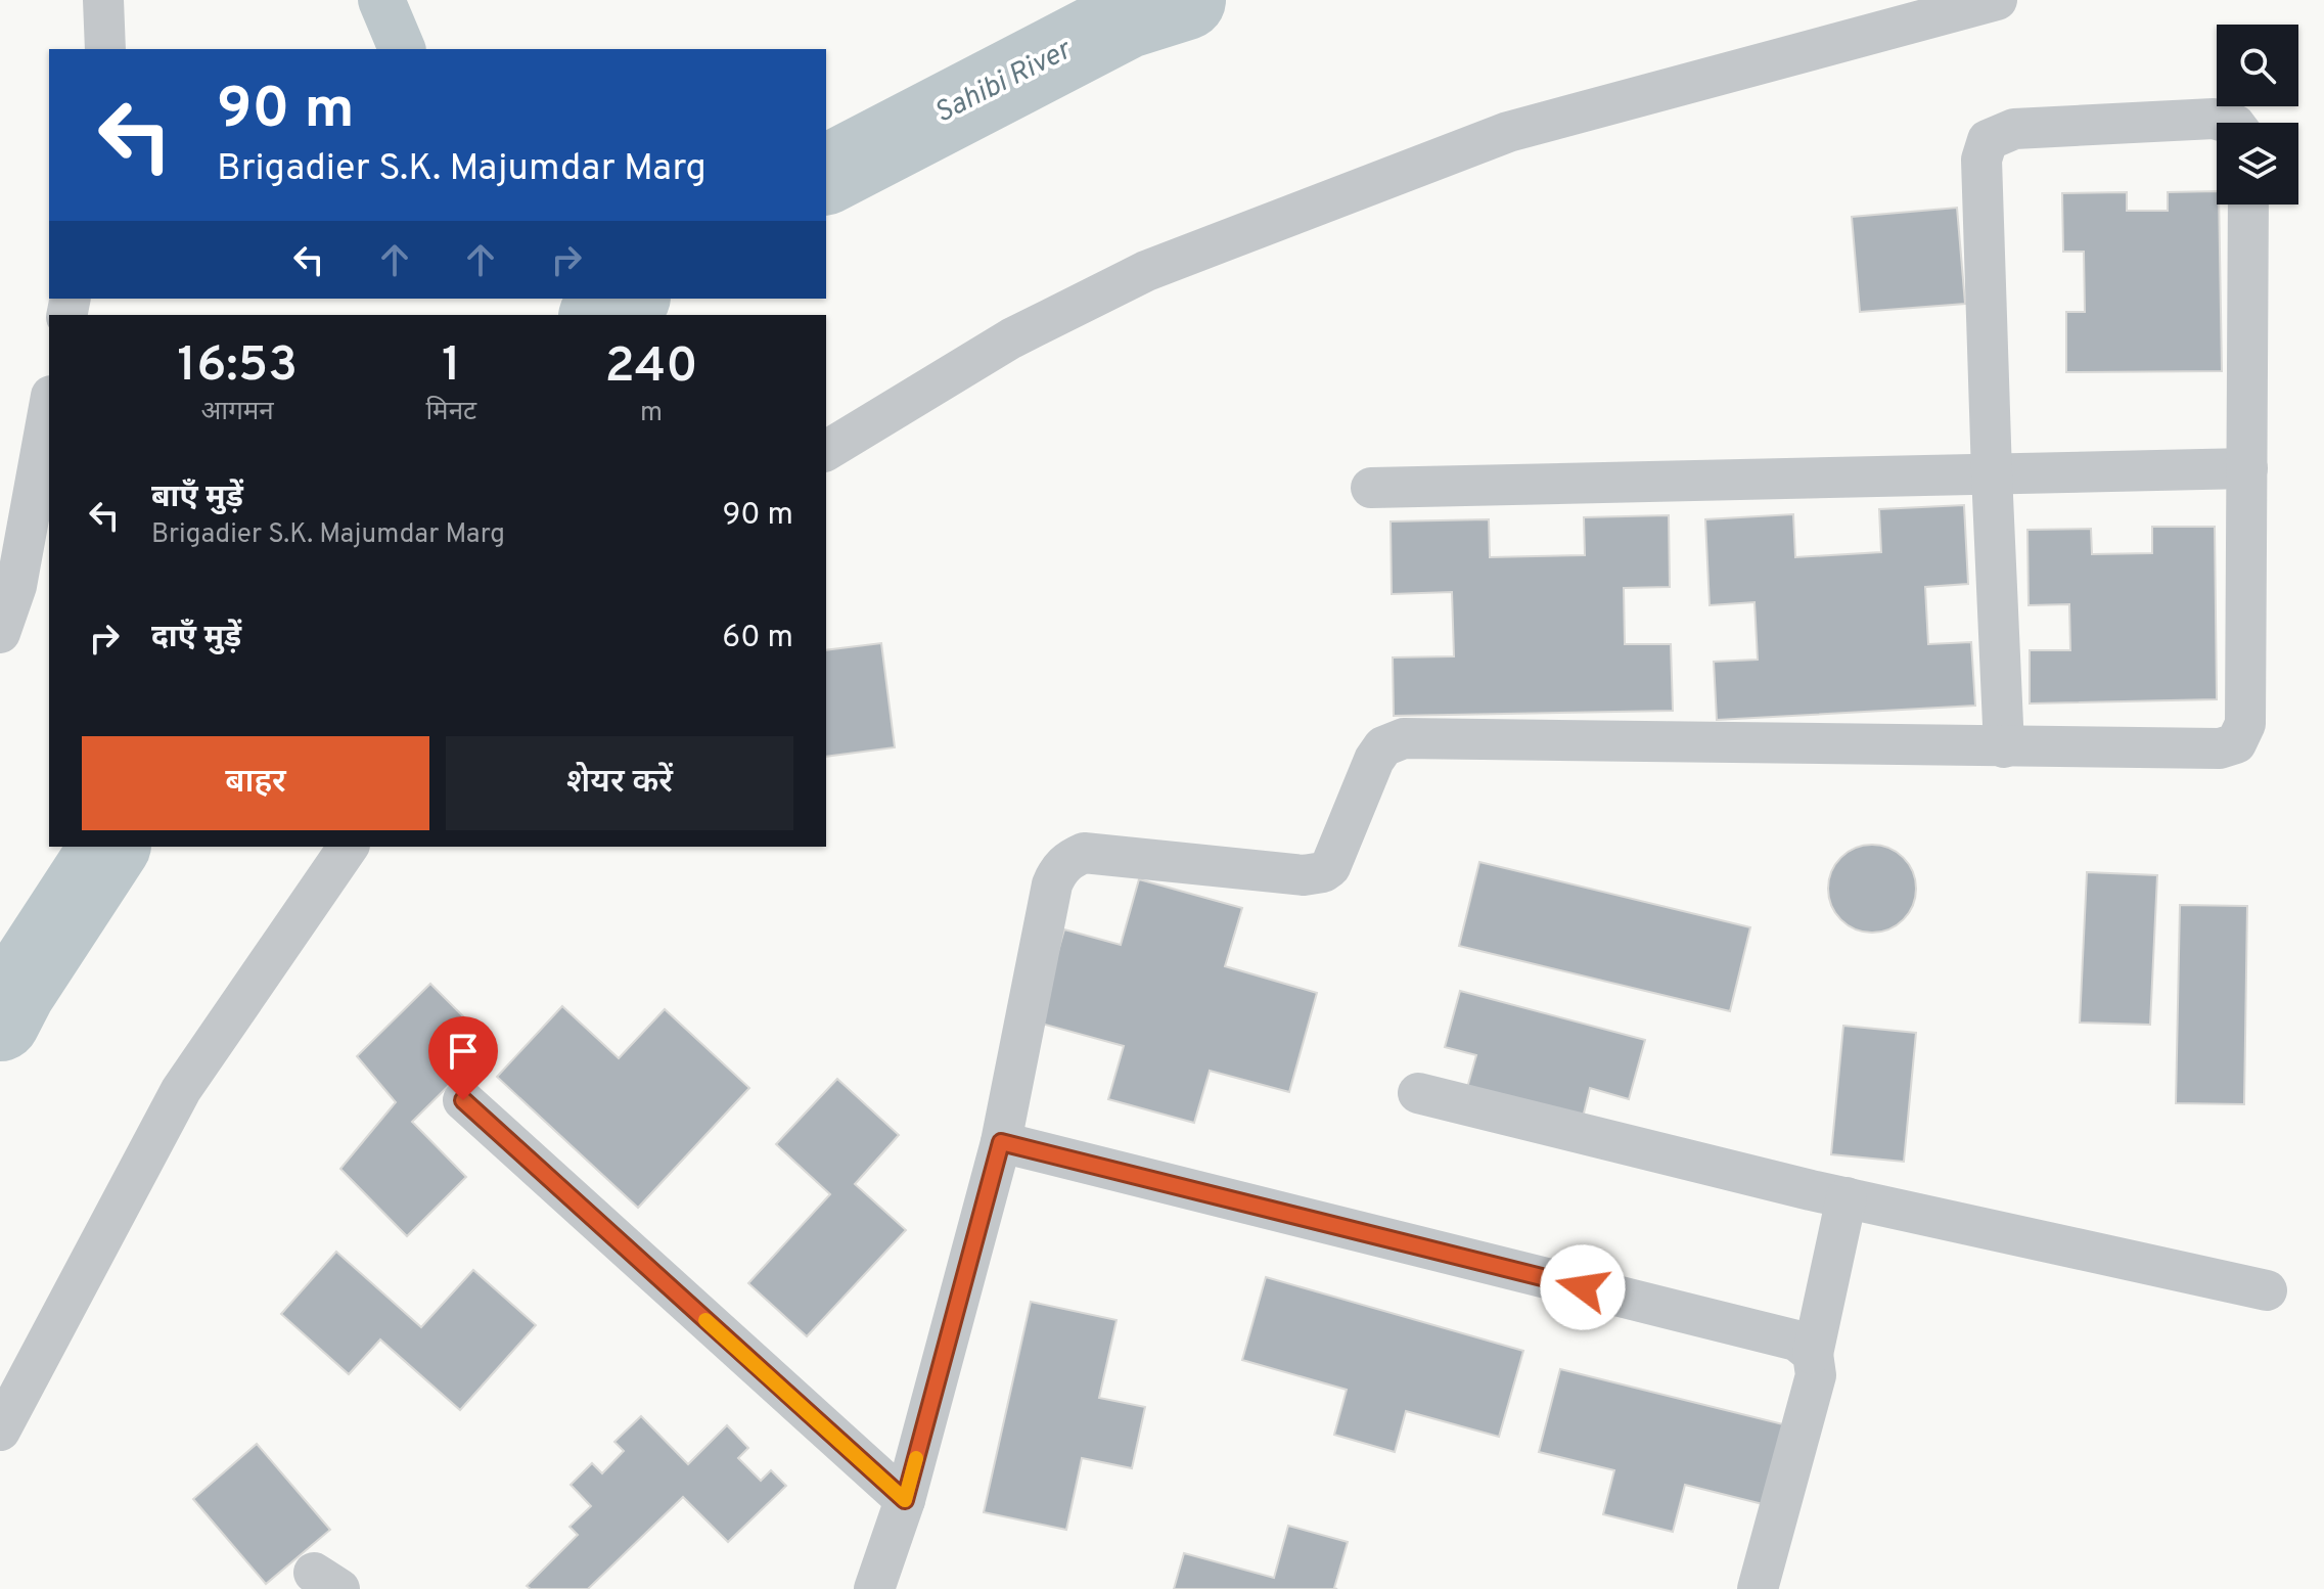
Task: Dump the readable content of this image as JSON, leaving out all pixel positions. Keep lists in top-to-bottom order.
{
  "water": ["Sahibi River"],
  "page": {
    "turn": ["90 m", "Brigadier S.K. Majumdar Marg"],
    "eta": [
      "16:53",
      "आगमन",
      "1",
      "मिनट",
      "240",
      "m"
    ],
    "list": [
      {
        "name": "बाएँ मुड़ें",
        "note": "Brigadier S.K. Majumdar Marg",
        "value": "90 m"
      },
      {
        "name": "दाएँ मुड़ें",
        "value": "60 m"
      }
    ],
    "buttons": ["बाहर", "शेयर करें"]
  }
}
